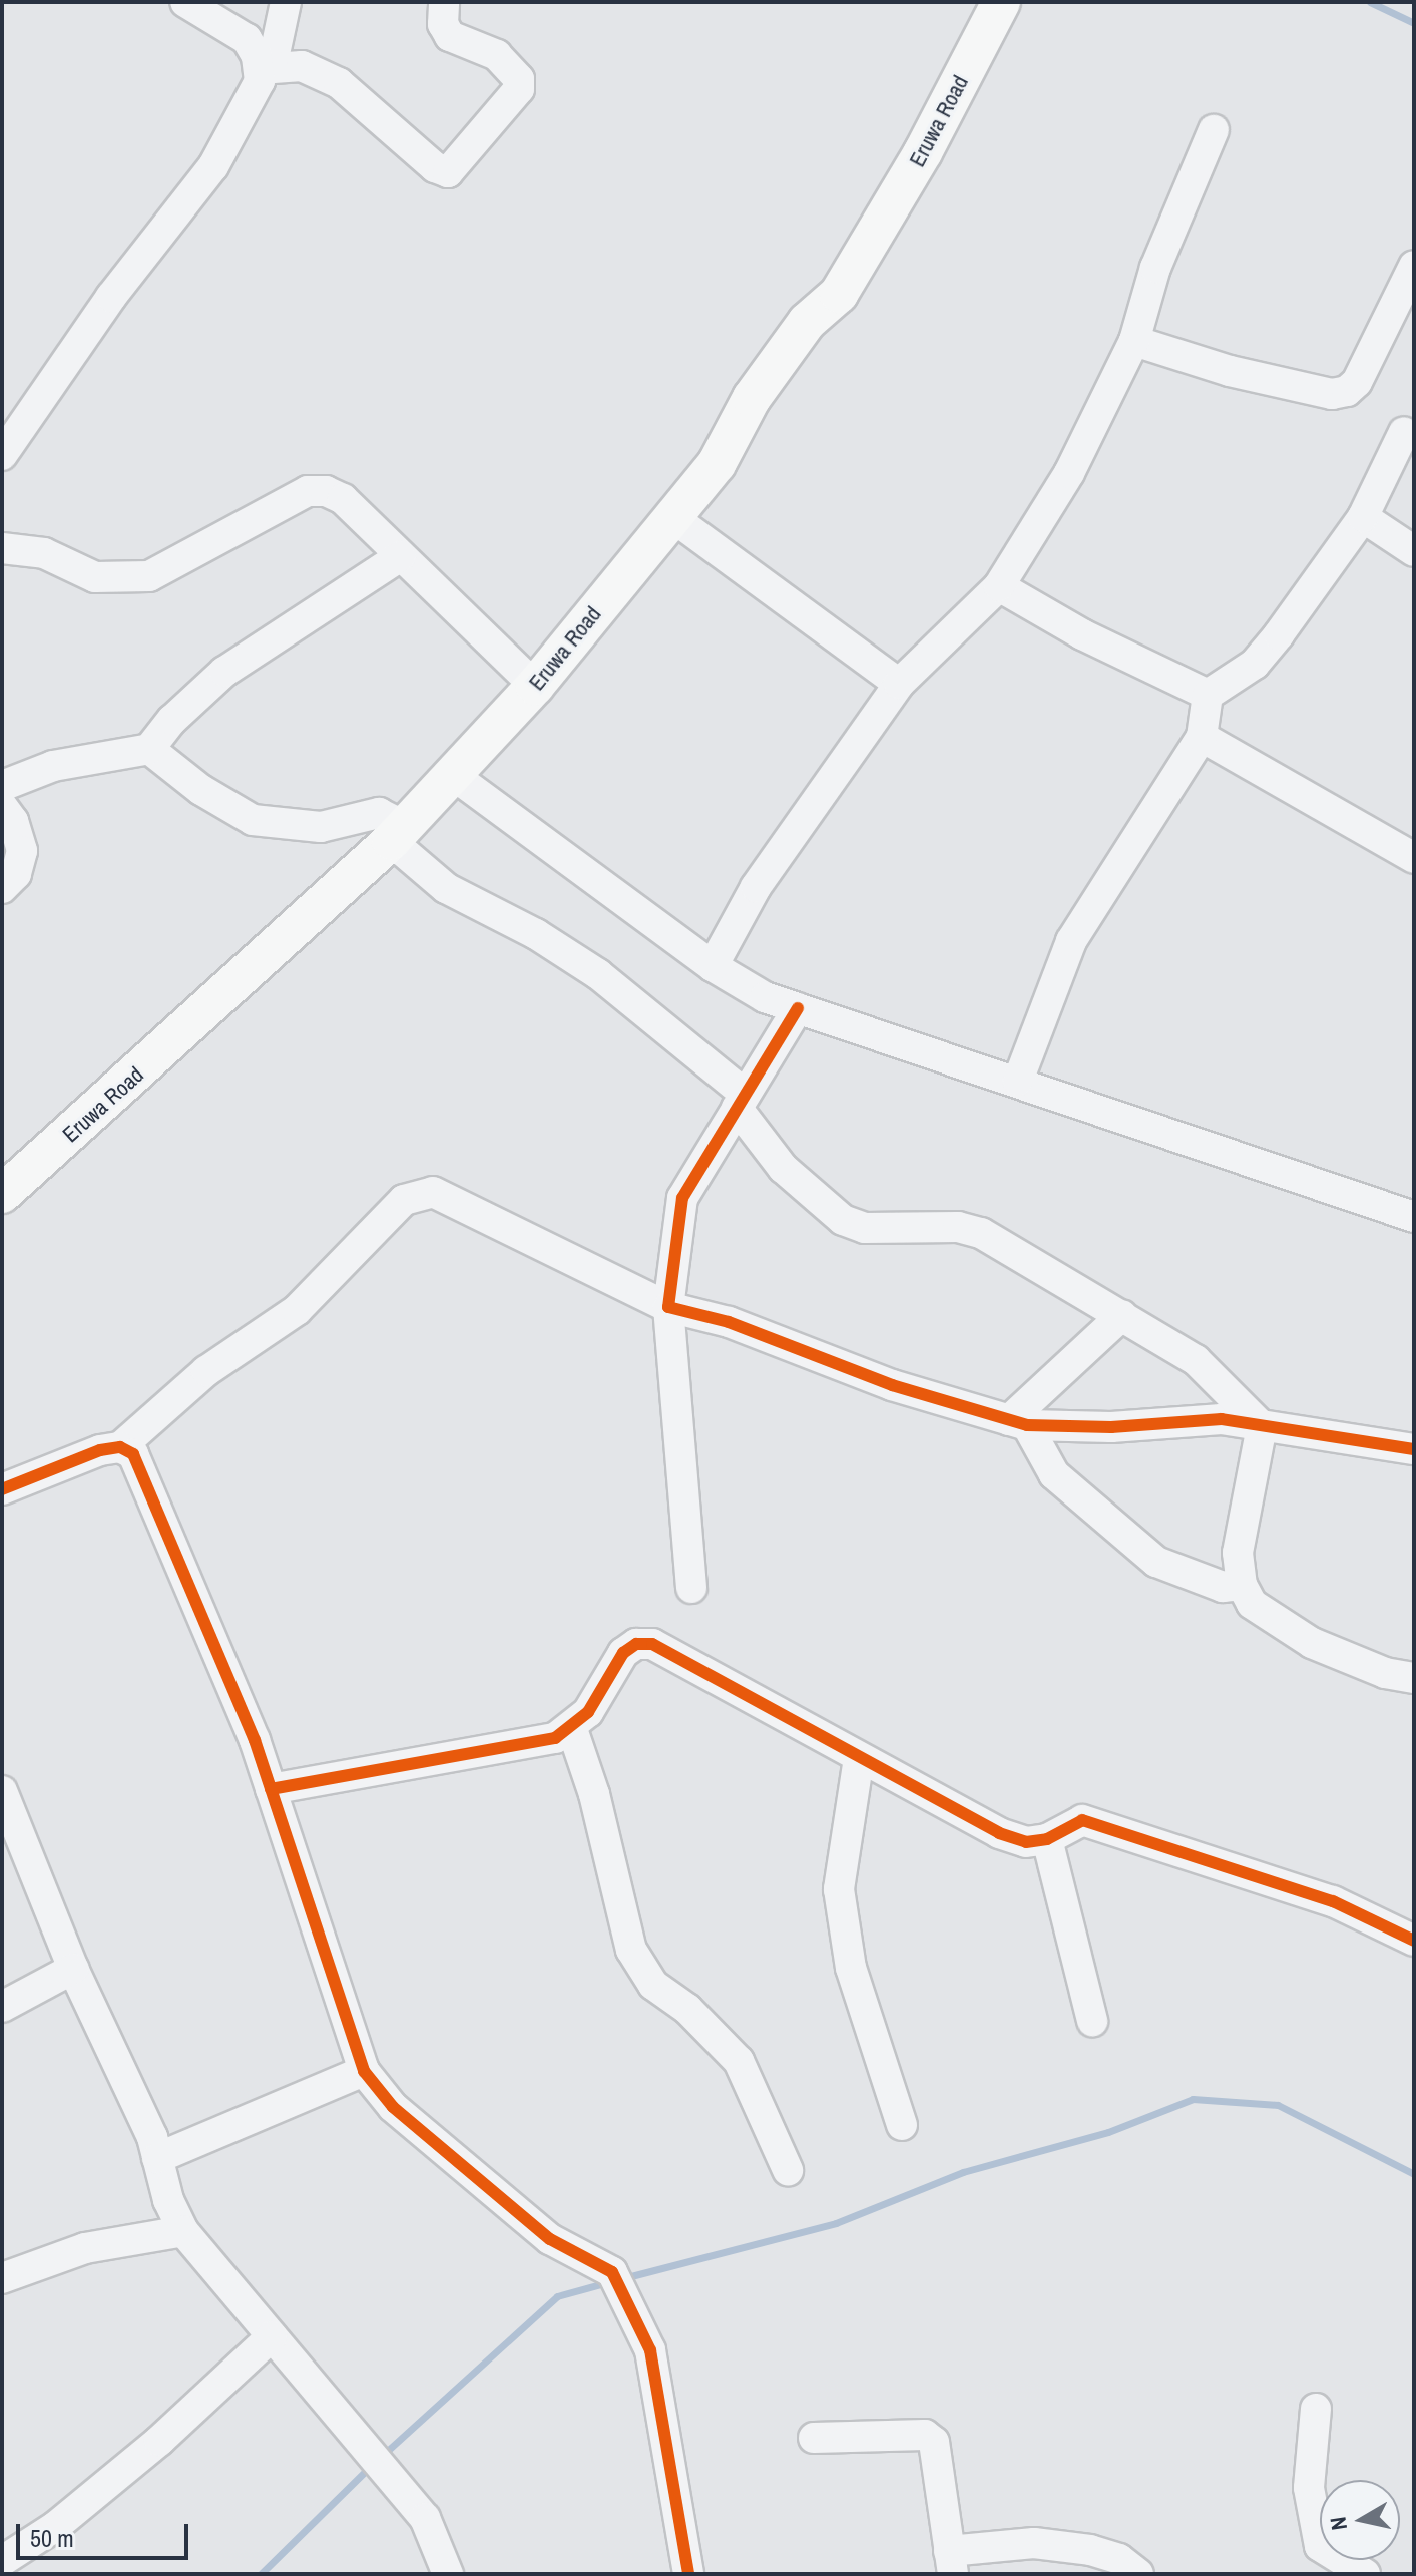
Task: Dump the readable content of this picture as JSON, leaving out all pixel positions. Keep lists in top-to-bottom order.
{
  "streets": {
    "main road": ["Eruwa Road"]
  },
  "scale_bar": "50 m",
  "north": "left"
}
